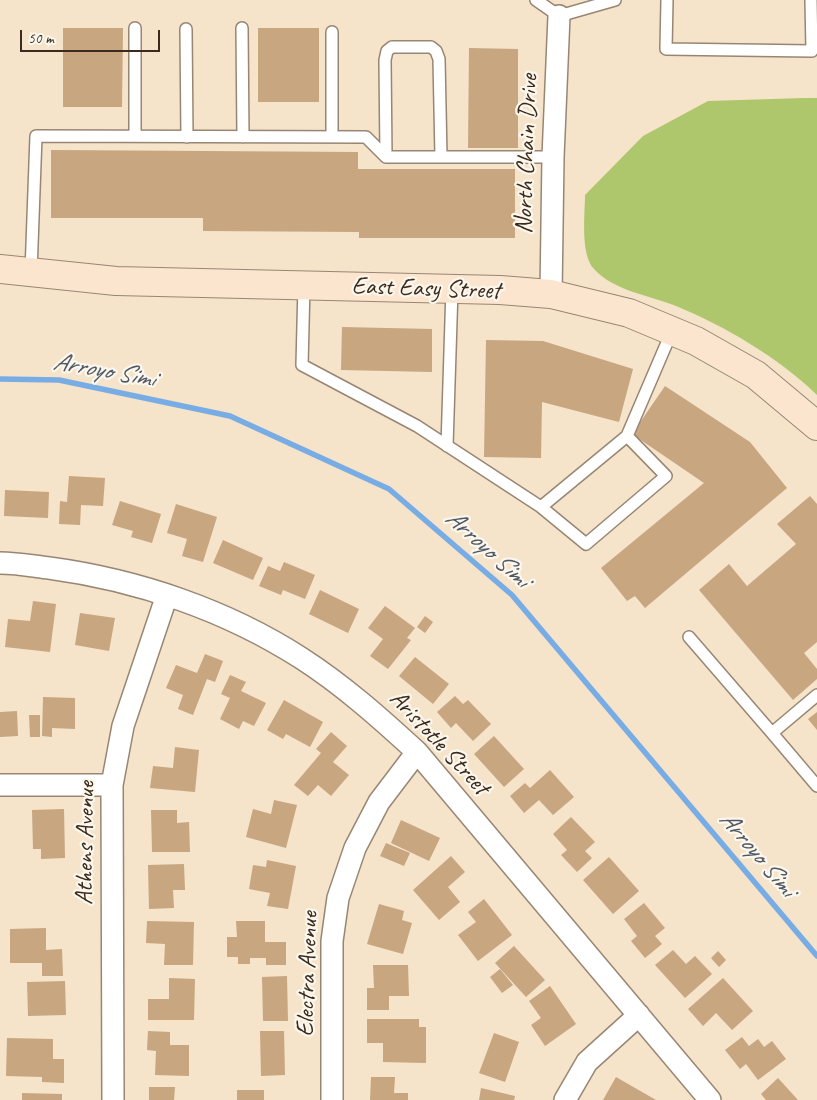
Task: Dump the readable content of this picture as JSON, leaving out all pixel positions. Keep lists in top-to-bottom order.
{
  "streets": {
    "street": [
      "North Chain Drive",
      "East Easy Street",
      "Aristotle Street",
      "Athens Avenue",
      "Electra Avenue"
    ]
  },
  "crossings": [
    ["North Chain Drive", "East Easy Street"],
    ["Aristotle Street", "Athens Avenue"],
    ["Aristotle Street", "Electra Avenue"]
  ],
  "water": ["Arroyo Simi"],
  "scale_bar": "50 m"
}
